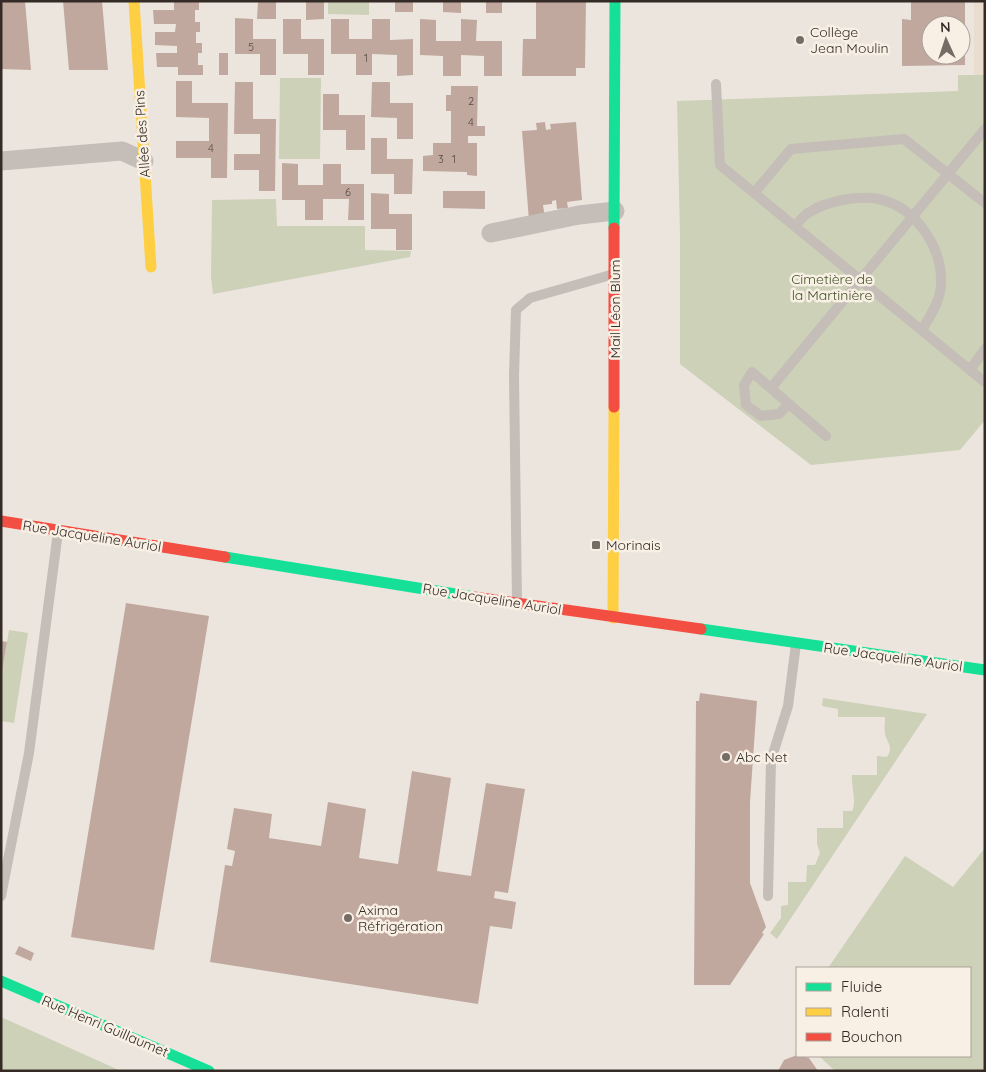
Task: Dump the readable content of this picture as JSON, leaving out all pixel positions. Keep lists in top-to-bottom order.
{
  "streets": {
    "street": [
      "Allée des Pins",
      "Mail Léon Blum",
      "Rue Jacqueline Auriol",
      "Rue Henri Guillaumet"
    ]
  },
  "crossings": [
    ["Mail Léon Blum", "Rue Jacqueline Auriol"]
  ],
  "parks": ["Cimetière de la Martinière"],
  "places": {
    "other": ["Collège Jean Moulin", "Abc Net", "Axima Réfrigération"],
    "transit": ["Morinais"]
  },
  "house_numbers": [
    "5",
    "1",
    "2",
    "4",
    "4",
    "3",
    "1",
    "6"
  ],
  "legend": ["Fluide", "Ralenti", "Bouchon"],
  "north": "top"
}
